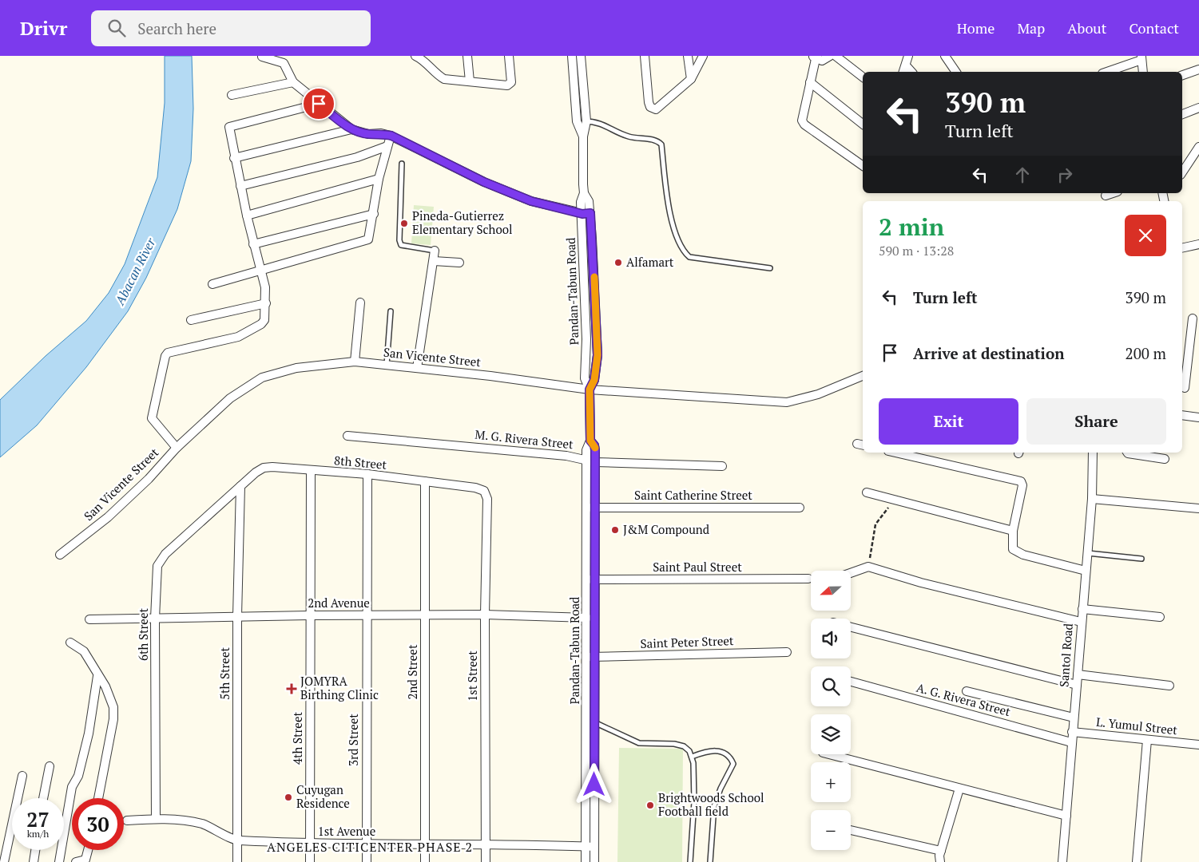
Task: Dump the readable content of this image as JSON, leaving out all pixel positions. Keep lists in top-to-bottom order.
{
  "streets": {
    "street": [
      "Pandan-Tabun Road",
      "San Vicente Street",
      "M. G. Rivera Street",
      "8th Street",
      "Saint Catherine Street",
      "Saint Paul Street",
      "2nd Avenue",
      "6th Street",
      "Saint Peter Street",
      "Santol Road",
      "2nd Street",
      "5th Street",
      "1st Street",
      "A. G. Rivera Street",
      "L. Yumul Street",
      "4th Street",
      "3rd Street",
      "1st Avenue"
    ]
  },
  "crossings": [
    ["Pandan-Tabun Road", "San Vicente Street"],
    ["Pandan-Tabun Road", "M. G. Rivera Street"],
    ["Pandan-Tabun Road", "Saint Catherine Street"],
    ["Pandan-Tabun Road", "Saint Paul Street"],
    ["Pandan-Tabun Road", "2nd Avenue"],
    ["Pandan-Tabun Road", "Saint Peter Street"],
    ["Pandan-Tabun Road", "1st Avenue"],
    ["8th Street", "6th Street"],
    ["8th Street", "2nd Street"],
    ["8th Street", "5th Street"],
    ["8th Street", "1st Street"],
    ["8th Street", "4th Street"],
    ["8th Street", "3rd Street"],
    ["2nd Avenue", "6th Street"],
    ["2nd Avenue", "2nd Street"],
    ["2nd Avenue", "5th Street"],
    ["2nd Avenue", "1st Street"],
    ["2nd Avenue", "4th Street"],
    ["2nd Avenue", "3rd Street"],
    ["6th Street", "5th Street"],
    ["6th Street", "1st Avenue"],
    ["Santol Road", "A. G. Rivera Street"],
    ["Santol Road", "L. Yumul Street"],
    ["2nd Street", "1st Avenue"],
    ["5th Street", "1st Avenue"],
    ["1st Street", "1st Avenue"],
    ["4th Street", "1st Avenue"],
    ["3rd Street", "1st Avenue"]
  ],
  "districts": ["ANGELES CITICENTER PHASE 2"],
  "water": ["Abacan River"],
  "places": {
    "other": [
      "Pineda-Gutierrez Elementary School",
      "Alfamart",
      "J&M Compound",
      "Cuyugan Residence",
      "Brightwoods School Football field"
    ],
    "health": ["JOMYRA Birthing Clinic"]
  },
  "north": "left",
  "page": {
    "header": "Drivr",
    "search": "Search here",
    "nav": [
      "Home",
      "Map",
      "About",
      "Contact"
    ],
    "turn": ["390 m", "Turn left"],
    "heading": ["2 min", "590 m · 13:28"],
    "list": [
      {
        "name": "Turn left",
        "value": "390 m"
      },
      {
        "name": "Arrive at destination",
        "value": "200 m"
      }
    ],
    "buttons": ["Exit", "Share"],
    "map_buttons": ["+", "−"],
    "speed": "27 km/h",
    "limit": "30"
  }
}
